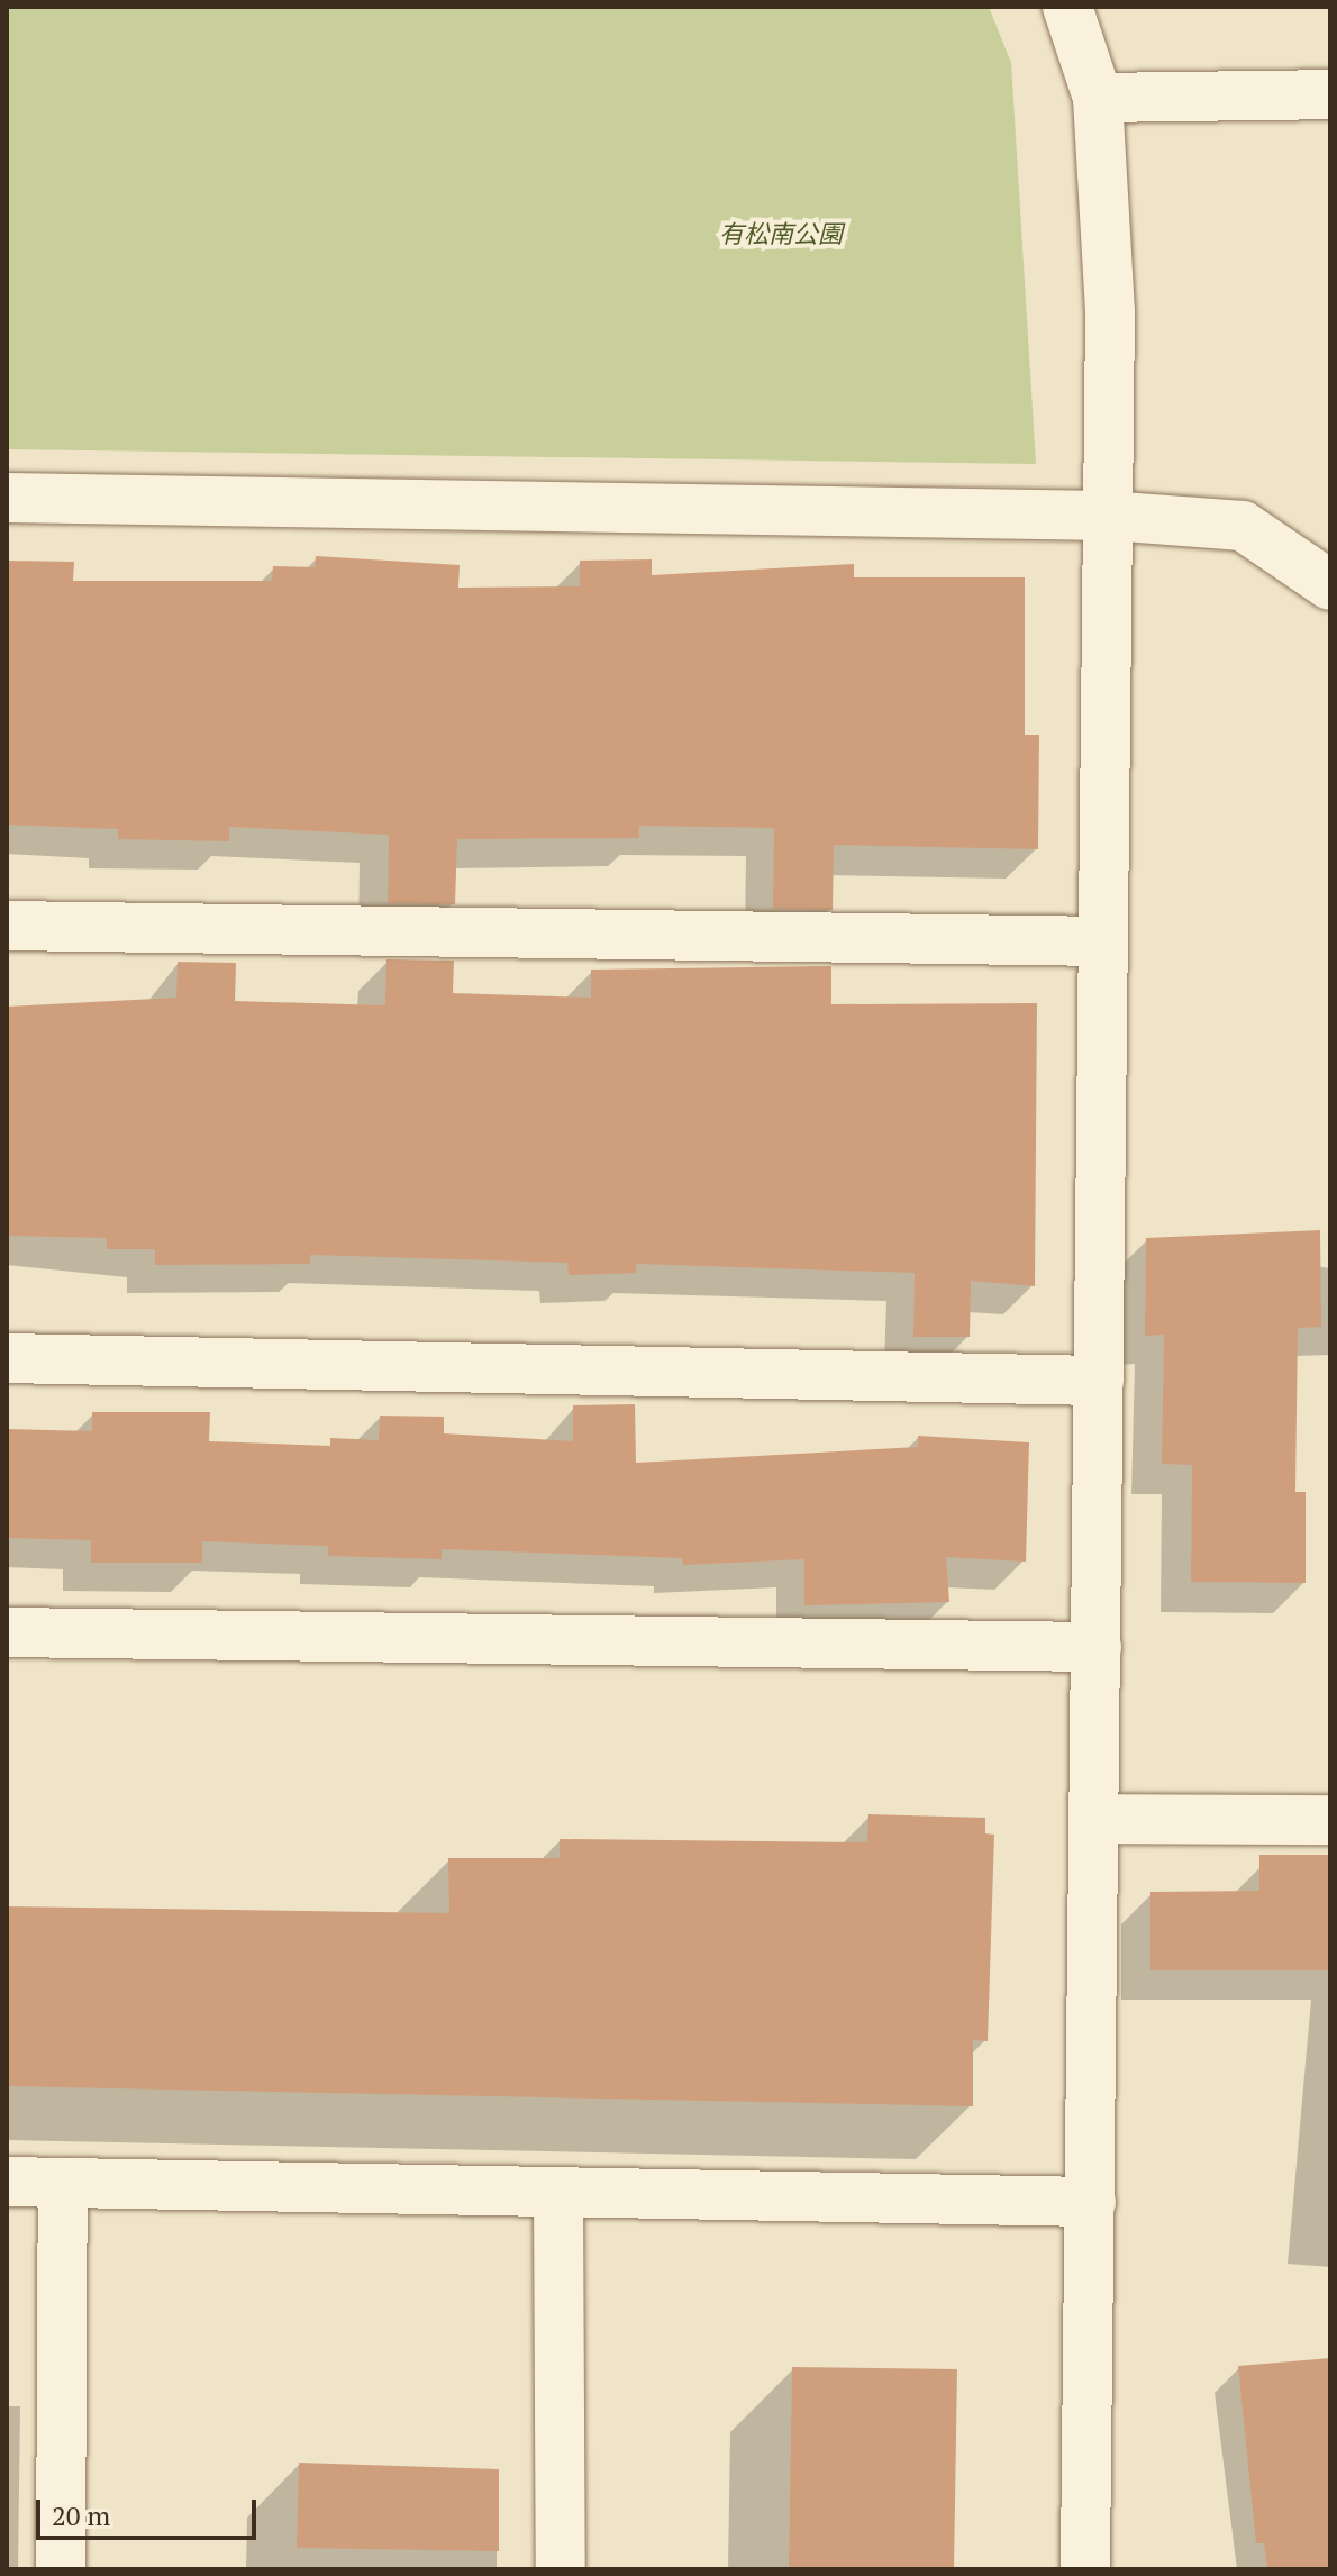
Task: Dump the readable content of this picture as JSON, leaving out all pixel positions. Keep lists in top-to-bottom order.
{
  "parks": ["有松南公園"],
  "scale_bar": "20 m"
}
